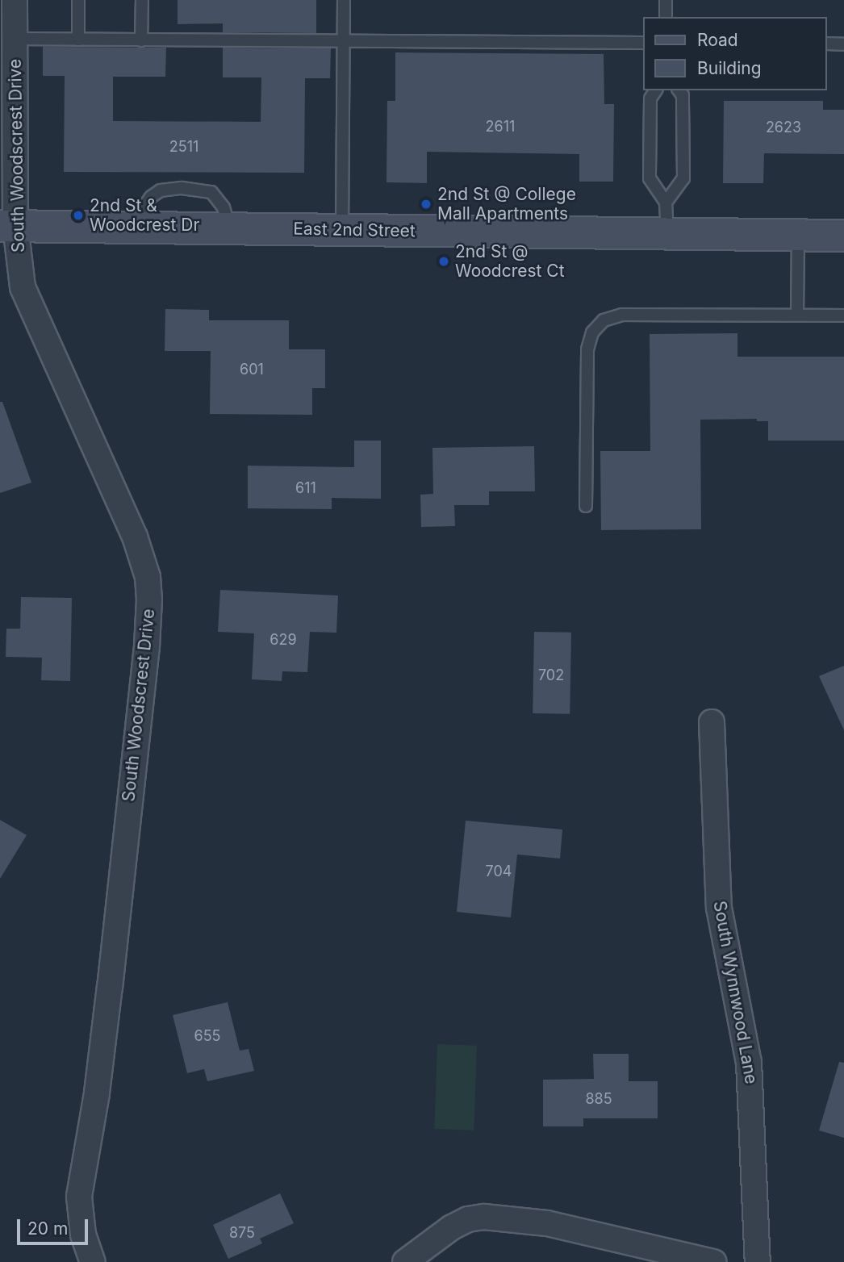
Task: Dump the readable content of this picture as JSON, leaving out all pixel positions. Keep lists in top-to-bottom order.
{
  "streets": {
    "street": ["South Woodscrest Drive", "East 2nd Street", "South Wynnwood Lane"]
  },
  "crossings": [
    ["South Woodscrest Drive", "East 2nd Street"]
  ],
  "places": ["2nd St @ College Mall Apartments", "2nd St & Woodcrest Dr", "2nd St @ Woodcrest Ct"],
  "house_numbers": [
    "2611",
    "2623",
    "2511",
    "601",
    "611",
    "629",
    "702",
    "704",
    "655",
    "885",
    "875"
  ],
  "legend": ["Road", "Building"],
  "scale_bar": "20 m"
}
